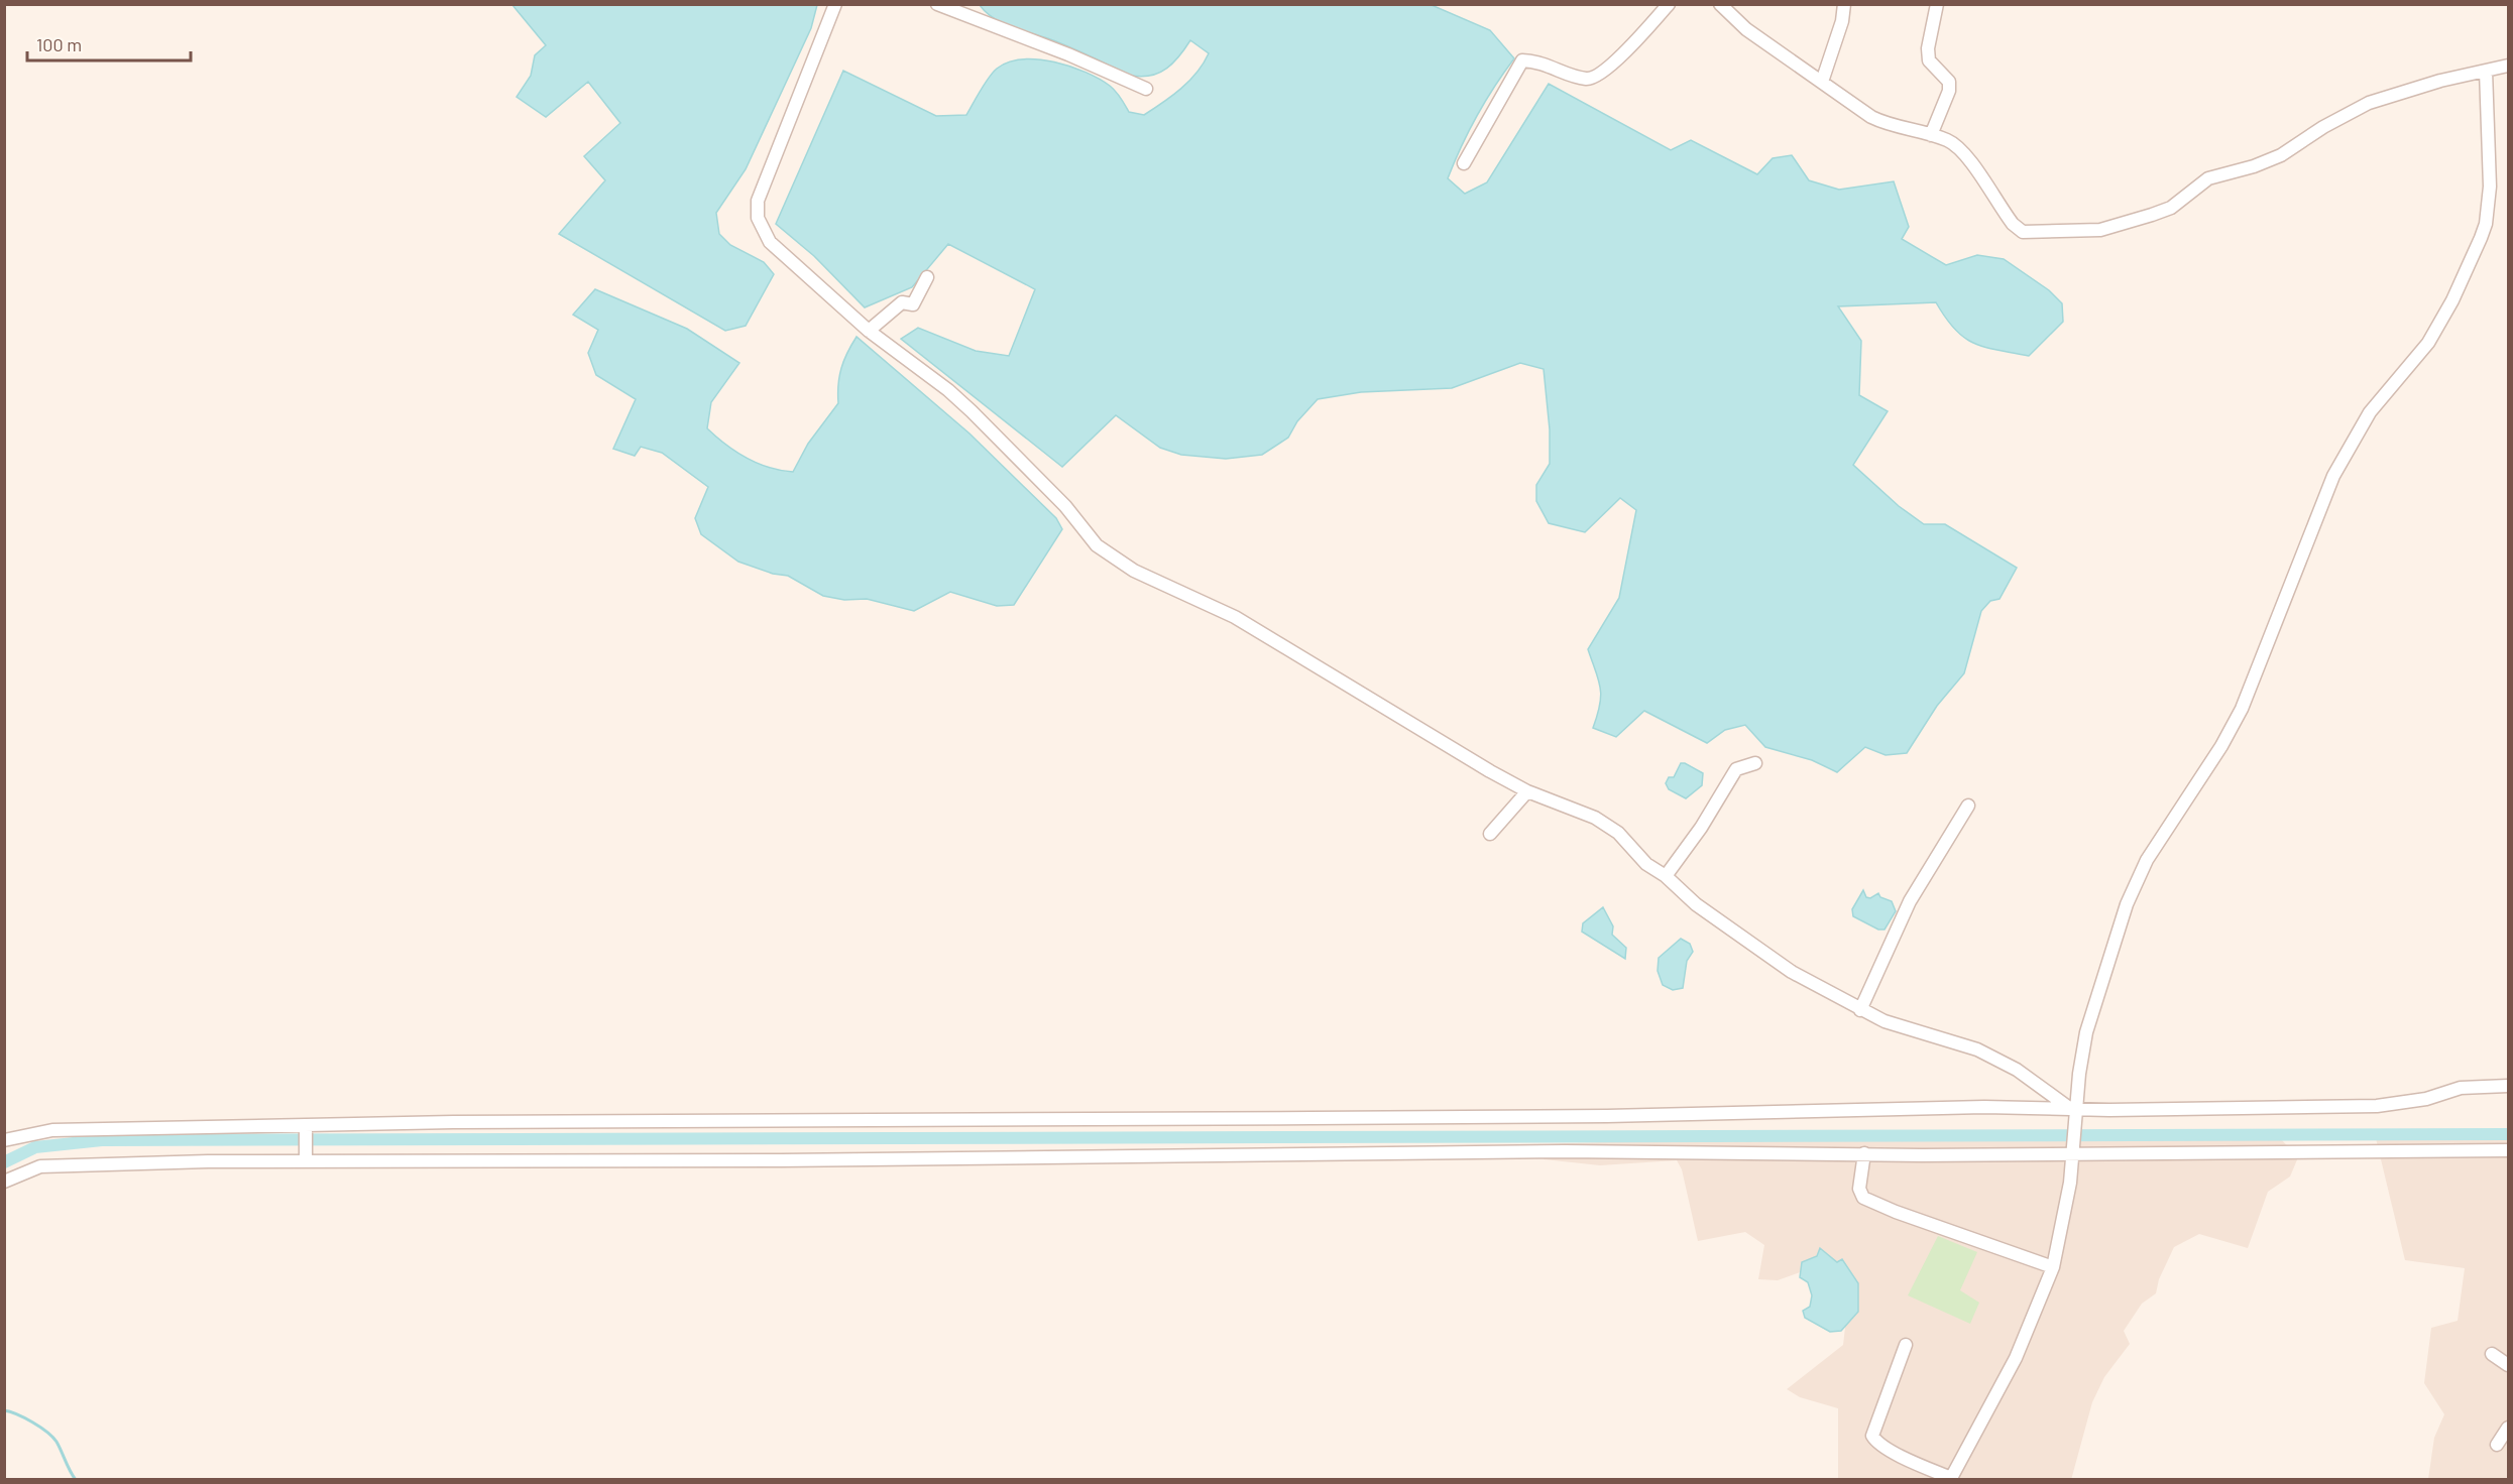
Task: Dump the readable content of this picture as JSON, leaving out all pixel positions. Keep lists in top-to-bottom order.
{
  "scale_bar": "100 m"
}
